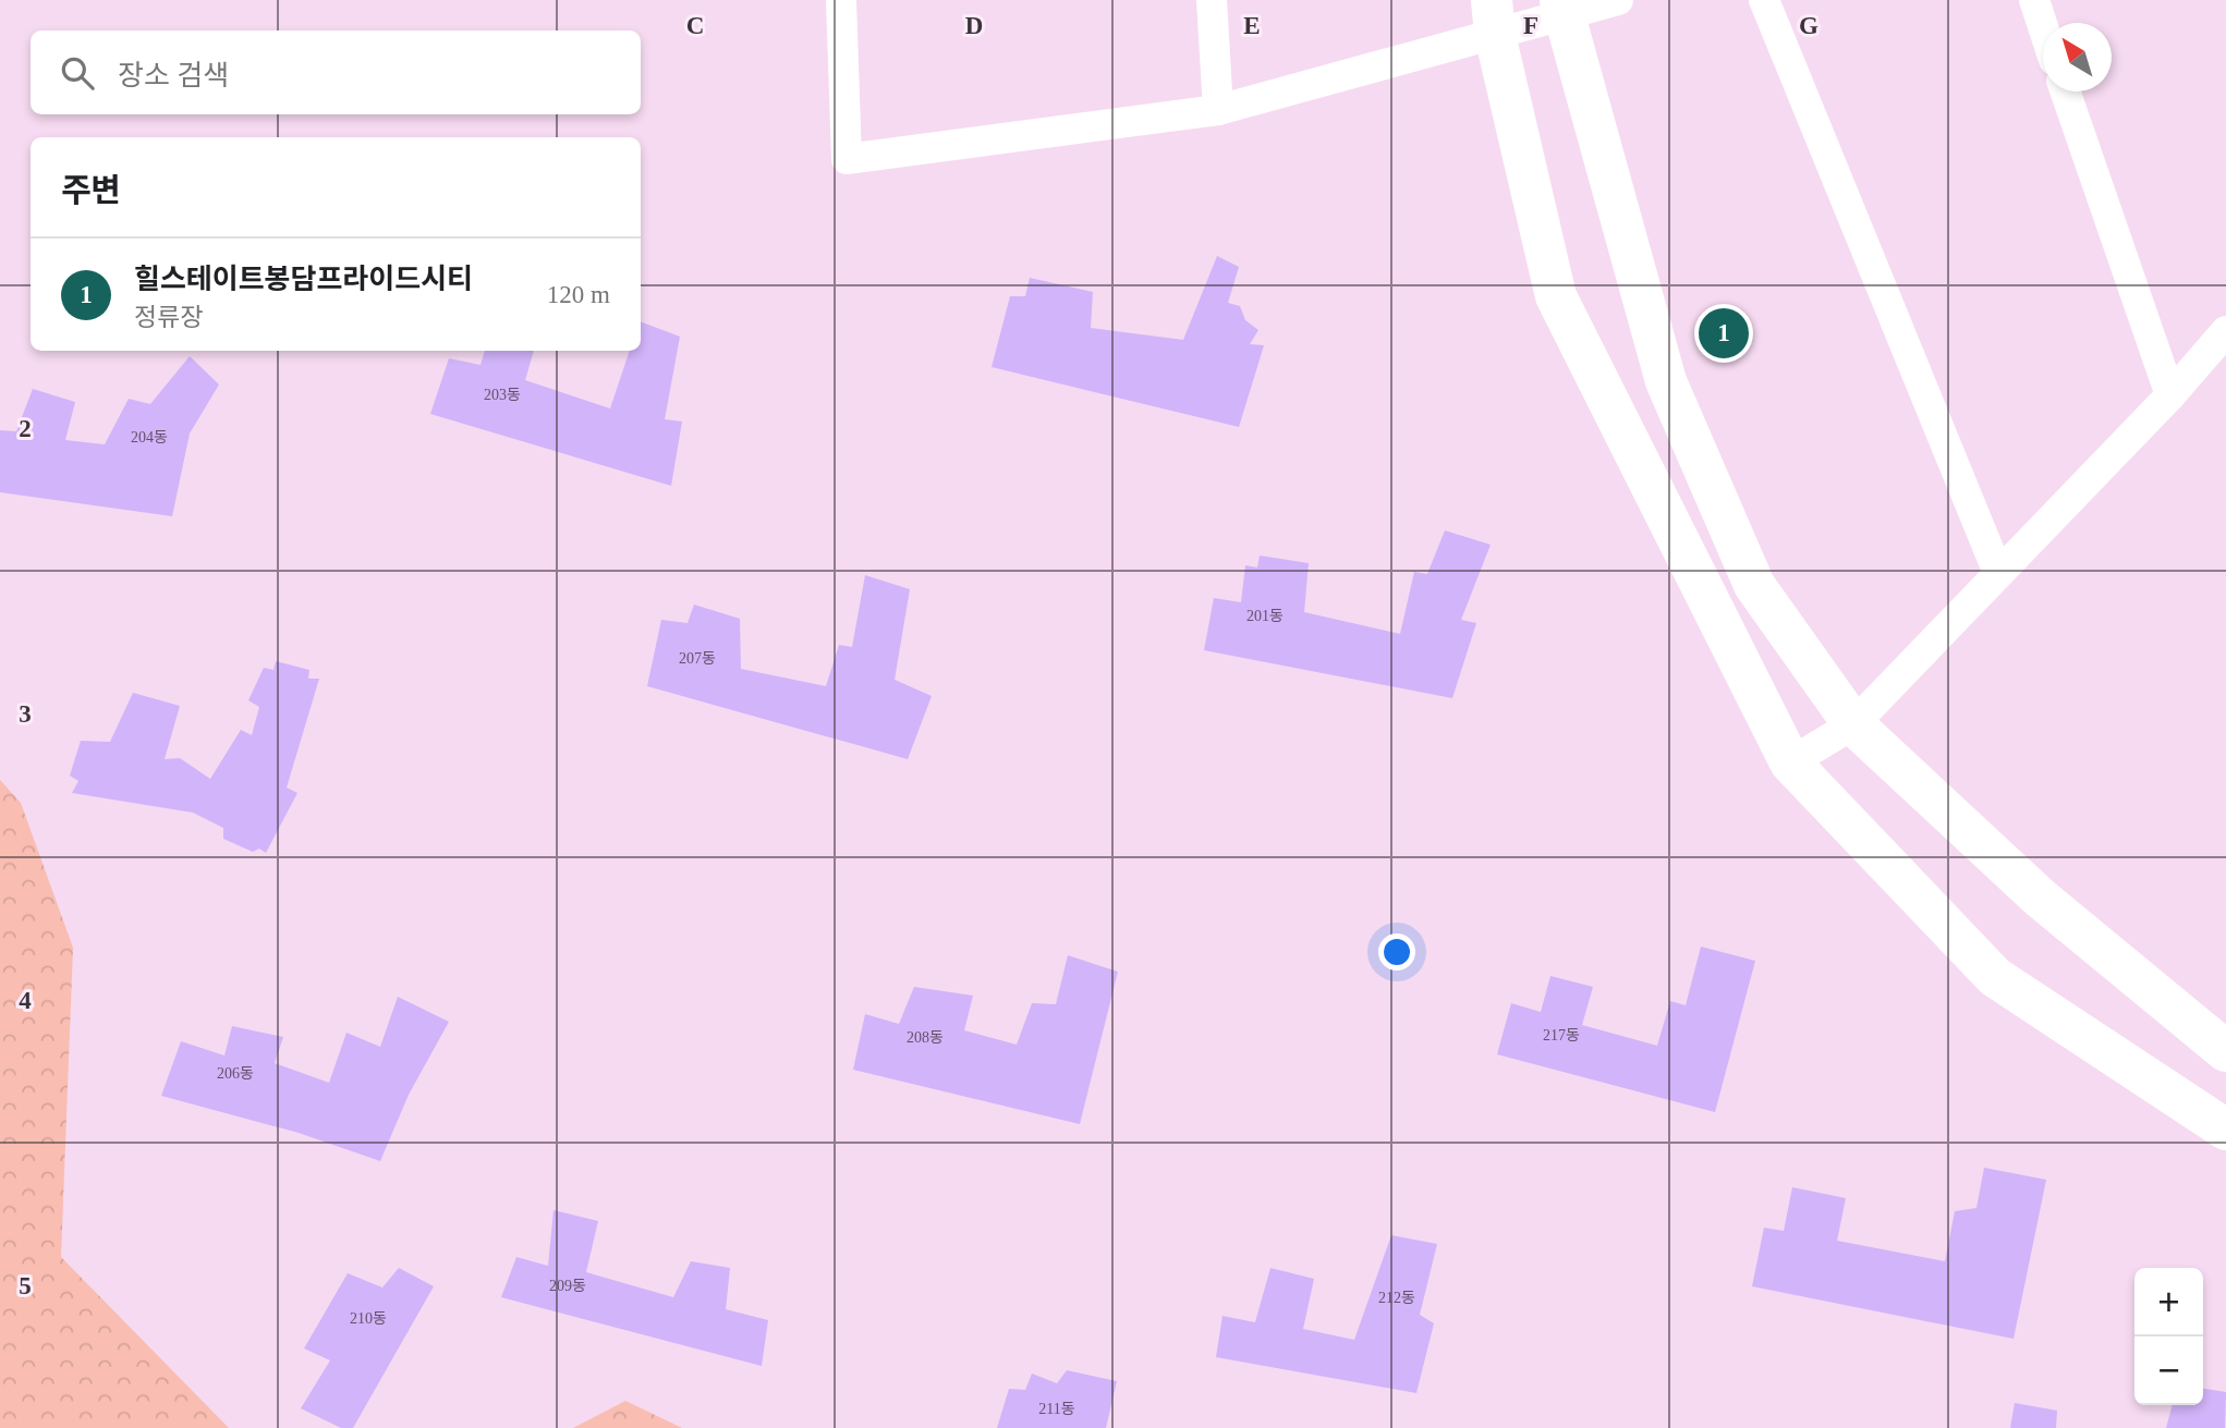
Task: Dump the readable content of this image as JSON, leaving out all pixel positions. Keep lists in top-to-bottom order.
{
  "house_numbers": [
    "203동",
    "204동",
    "201동",
    "207동",
    "217동",
    "208동",
    "206동",
    "209동",
    "212동",
    "210동",
    "211동"
  ],
  "north": "top left",
  "page": {
    "search": "장소 검색",
    "heading": "주변",
    "list": [
      {
        "mark": "1",
        "name": "힐스테이트봉담프라이드시티",
        "note": "정류장",
        "value": "120 m"
      }
    ],
    "pins": "1",
    "map_buttons": ["+", "−"]
  },
  "grid": {
    "columns": [
      "C",
      "D",
      "E",
      "F",
      "G"
    ],
    "rows": [
      "2",
      "3",
      "4",
      "5"
    ]
  }
}
